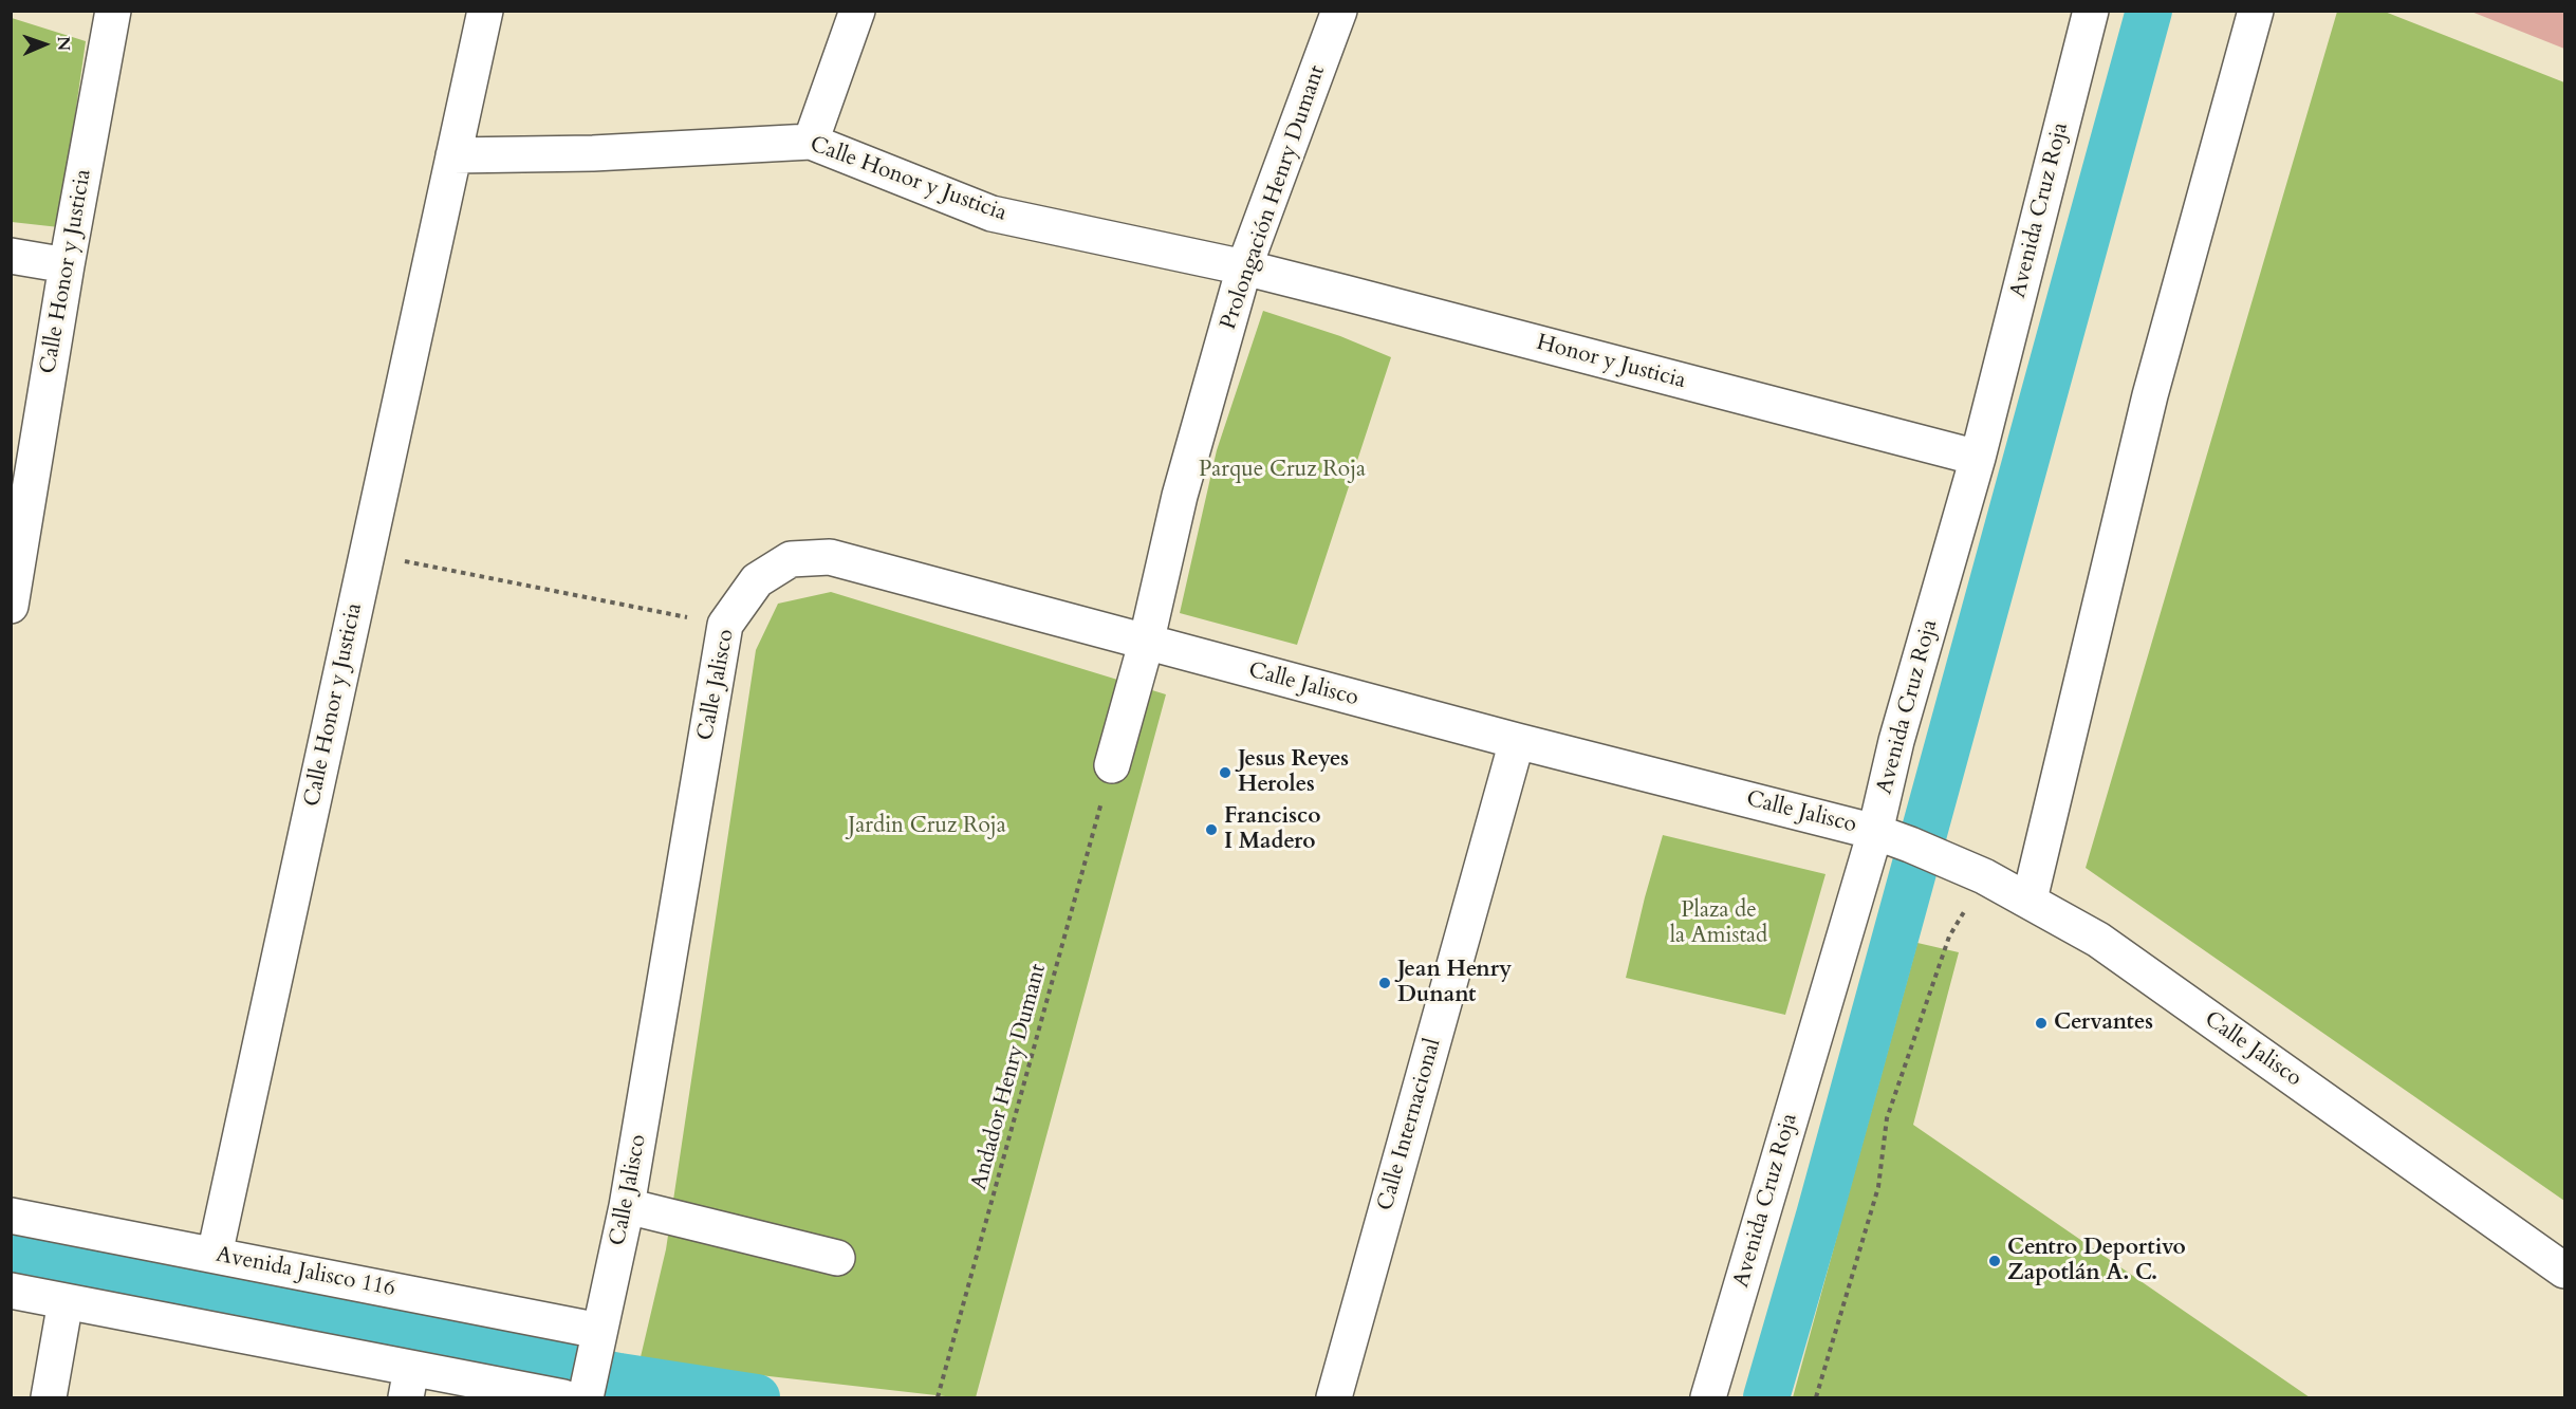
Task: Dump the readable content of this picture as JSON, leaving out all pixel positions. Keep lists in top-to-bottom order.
{
  "streets": {
    "street": [
      "Calle Honor y Justicia",
      "Prolongación Henry Dumant",
      "Avenida Cruz Roja",
      "Honor y Justicia",
      "Calle Jalisco",
      "Calle Internacional",
      "Avenida Jalisco 116"
    ],
    "path": ["Andador Henry Dumant"]
  },
  "crossings": [
    ["Calle Honor y Justicia", "Prolongación Henry Dumant"],
    ["Calle Honor y Justicia", "Honor y Justicia"],
    ["Calle Honor y Justicia", "Avenida Jalisco 116"],
    ["Prolongación Henry Dumant", "Honor y Justicia"],
    ["Prolongación Henry Dumant", "Calle Jalisco"],
    ["Prolongación Henry Dumant", "Andador Henry Dumant"],
    ["Avenida Cruz Roja", "Honor y Justicia"],
    ["Avenida Cruz Roja", "Calle Jalisco"],
    ["Calle Jalisco", "Calle Internacional"],
    ["Calle Jalisco", "Avenida Jalisco 116"]
  ],
  "parks": ["Parque Cruz Roja", "Jardin Cruz Roja", "Plaza de la Amistad"],
  "places": [
    "Jesus Reyes Heroles",
    "Francisco I Madero",
    "Jean Henry Dunant",
    "Cervantes",
    "Centro Deportivo Zapotlán A. C."
  ],
  "north": "right"
}
